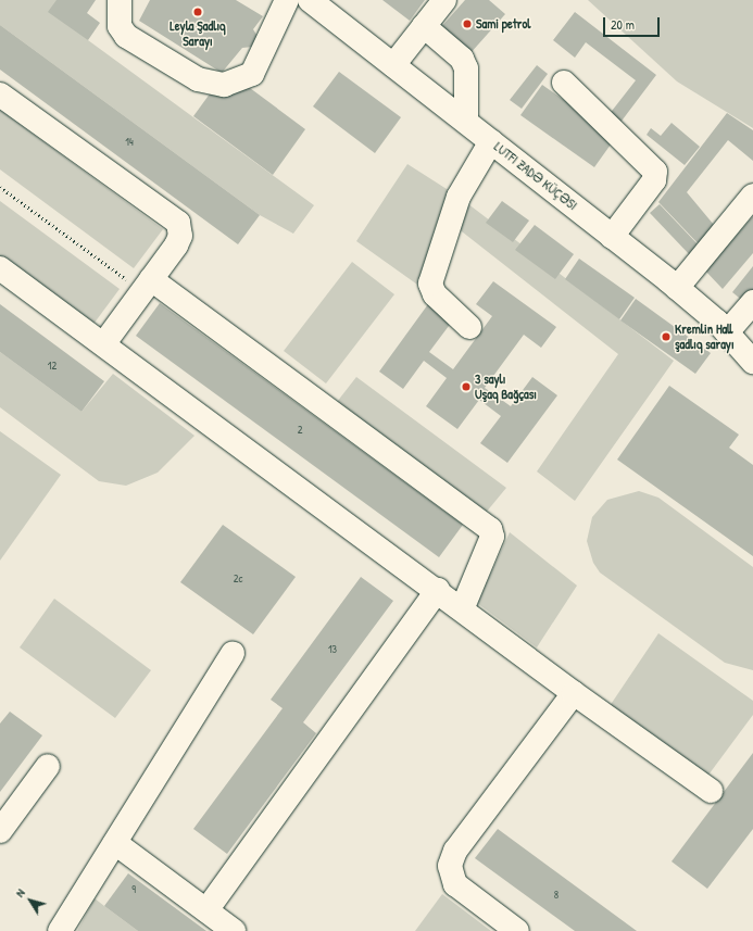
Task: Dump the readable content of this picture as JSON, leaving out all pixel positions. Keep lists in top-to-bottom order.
{
  "streets": {
    "main road": ["LUTFI ZADƏ KÜÇƏSI"]
  },
  "places": [
    "Leyla Şadlıq Sarayı",
    "Sami petrol",
    "Kremlin Hall şadlıq sarayı",
    "3 saylı Uşaq Bağçası"
  ],
  "house_numbers": [
    "14",
    "12",
    "2",
    "2c",
    "13",
    "9",
    "8"
  ],
  "scale_bar": "20 m",
  "north": "top left"
}
